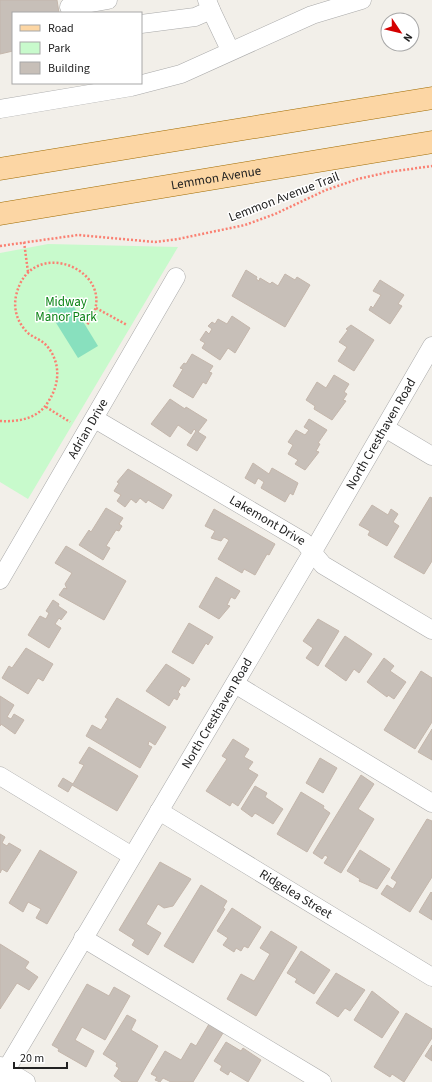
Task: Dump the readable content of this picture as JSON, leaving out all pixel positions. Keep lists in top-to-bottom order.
{
  "streets": {
    "main road": ["Lemmon Avenue"],
    "street": [
      "Adrian Drive",
      "North Cresthaven Road",
      "Lakemont Drive",
      "Ridgelea Street"
    ],
    "path": ["Lemmon Avenue Trail"]
  },
  "crossings": [
    ["Adrian Drive", "Lakemont Drive"],
    ["North Cresthaven Road", "Lakemont Drive"],
    ["North Cresthaven Road", "Ridgelea Street"]
  ],
  "parks": ["Midway Manor Park"],
  "legend": ["Road", "Park", "Building"],
  "scale_bar": "20 m",
  "north": "bottom right"
}
